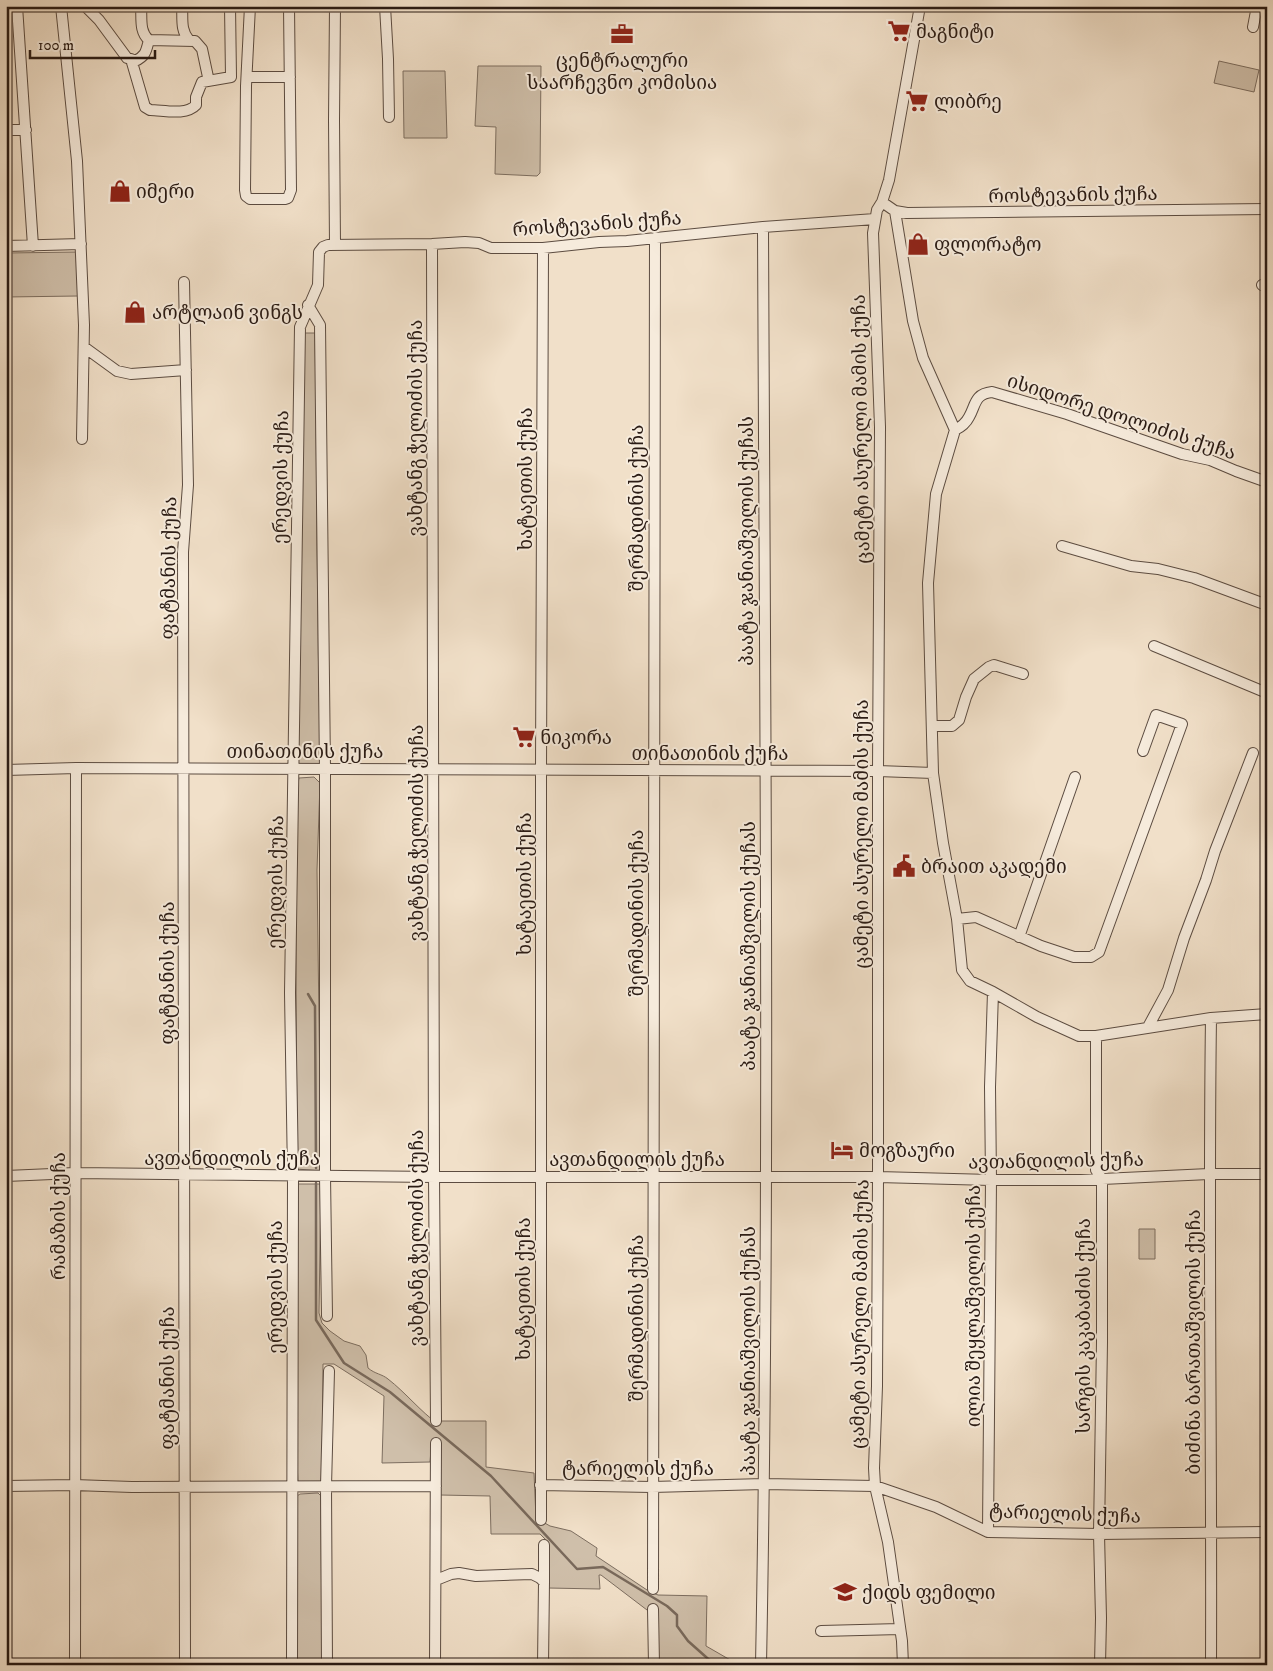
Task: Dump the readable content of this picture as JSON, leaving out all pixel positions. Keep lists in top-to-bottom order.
{
  "streets": {
    "street": [
      "როსტევანის ქუჩა",
      "ისიდორე დოლიძის ქუჩა",
      "ვახტანგ ჭელიძის ქუჩა",
      "ცამეტი ასურელი მამის ქუჩა",
      "ერედვის ქუჩა",
      "ხატაეთის ქუჩა",
      "შერმადინის ქუჩა",
      "პაატა ჯანიაშვილის ქუჩას",
      "ფატმანის ქუჩა",
      "თინათინის ქუჩა",
      "ავთანდილის ქუჩა",
      "რამაზის ქუჩა",
      "ილია შეყლაშვილის ქუჩა",
      "სარგის კაკაბაძის ქუჩა",
      "ბიძინა ბარათაშვილის ქუჩა",
      "ტარიელის ქუჩა"
    ]
  },
  "crossings": [
    ["როსტევანის ქუჩა", "ვახტანგ ჭელიძის ქუჩა"],
    ["როსტევანის ქუჩა", "ცამეტი ასურელი მამის ქუჩა"],
    ["როსტევანის ქუჩა", "ხატაეთის ქუჩა"],
    ["როსტევანის ქუჩა", "შერმადინის ქუჩა"],
    ["როსტევანის ქუჩა", "პაატა ჯანიაშვილის ქუჩას"],
    ["ვახტანგ ჭელიძის ქუჩა", "თინათინის ქუჩა"],
    ["ვახტანგ ჭელიძის ქუჩა", "ავთანდილის ქუჩა"],
    ["ცამეტი ასურელი მამის ქუჩა", "თინათინის ქუჩა"],
    ["ცამეტი ასურელი მამის ქუჩა", "ავთანდილის ქუჩა"],
    ["ცამეტი ასურელი მამის ქუჩა", "ტარიელის ქუჩა"],
    ["ერედვის ქუჩა", "თინათინის ქუჩა"],
    ["ერედვის ქუჩა", "ავთანდილის ქუჩა"],
    ["ხატაეთის ქუჩა", "თინათინის ქუჩა"],
    ["ხატაეთის ქუჩა", "ავთანდილის ქუჩა"],
    ["ხატაეთის ქუჩა", "ტარიელის ქუჩა"],
    ["შერმადინის ქუჩა", "თინათინის ქუჩა"],
    ["შერმადინის ქუჩა", "ავთანდილის ქუჩა"],
    ["შერმადინის ქუჩა", "ტარიელის ქუჩა"],
    ["პაატა ჯანიაშვილის ქუჩას", "თინათინის ქუჩა"],
    ["პაატა ჯანიაშვილის ქუჩას", "ავთანდილის ქუჩა"],
    ["პაატა ჯანიაშვილის ქუჩას", "ტარიელის ქუჩა"],
    ["ფატმანის ქუჩა", "თინათინის ქუჩა"],
    ["ფატმანის ქუჩა", "ავთანდილის ქუჩა"],
    ["თინათინის ქუჩა", "რამაზის ქუჩა"],
    ["ავთანდილის ქუჩა", "რამაზის ქუჩა"],
    ["ავთანდილის ქუჩა", "ილია შეყლაშვილის ქუჩა"],
    ["ავთანდილის ქუჩა", "სარგის კაკაბაძის ქუჩა"],
    ["ავთანდილის ქუჩა", "ბიძინა ბარათაშვილის ქუჩა"],
    ["ილია შეყლაშვილის ქუჩა", "ტარიელის ქუჩა"],
    ["სარგის კაკაბაძის ქუჩა", "ტარიელის ქუჩა"],
    ["ბიძინა ბარათაშვილის ქუჩა", "ტარიელის ქუჩა"]
  ],
  "places": {
    "supermarket": ["მაგნიტი", "ლიბრე", "ნიკორა"],
    "office": ["ცენტრალური საარჩევნო კომისია"],
    "shop": ["იმერი", "ფლორატო", "არტლაინ ვინგს"],
    "public building": ["ბრაით აკადემი"],
    "hotel": ["მოგზაური"],
    "school or university": ["ქიდს ფემილი"]
  },
  "scale_bar": "100 m"
}
